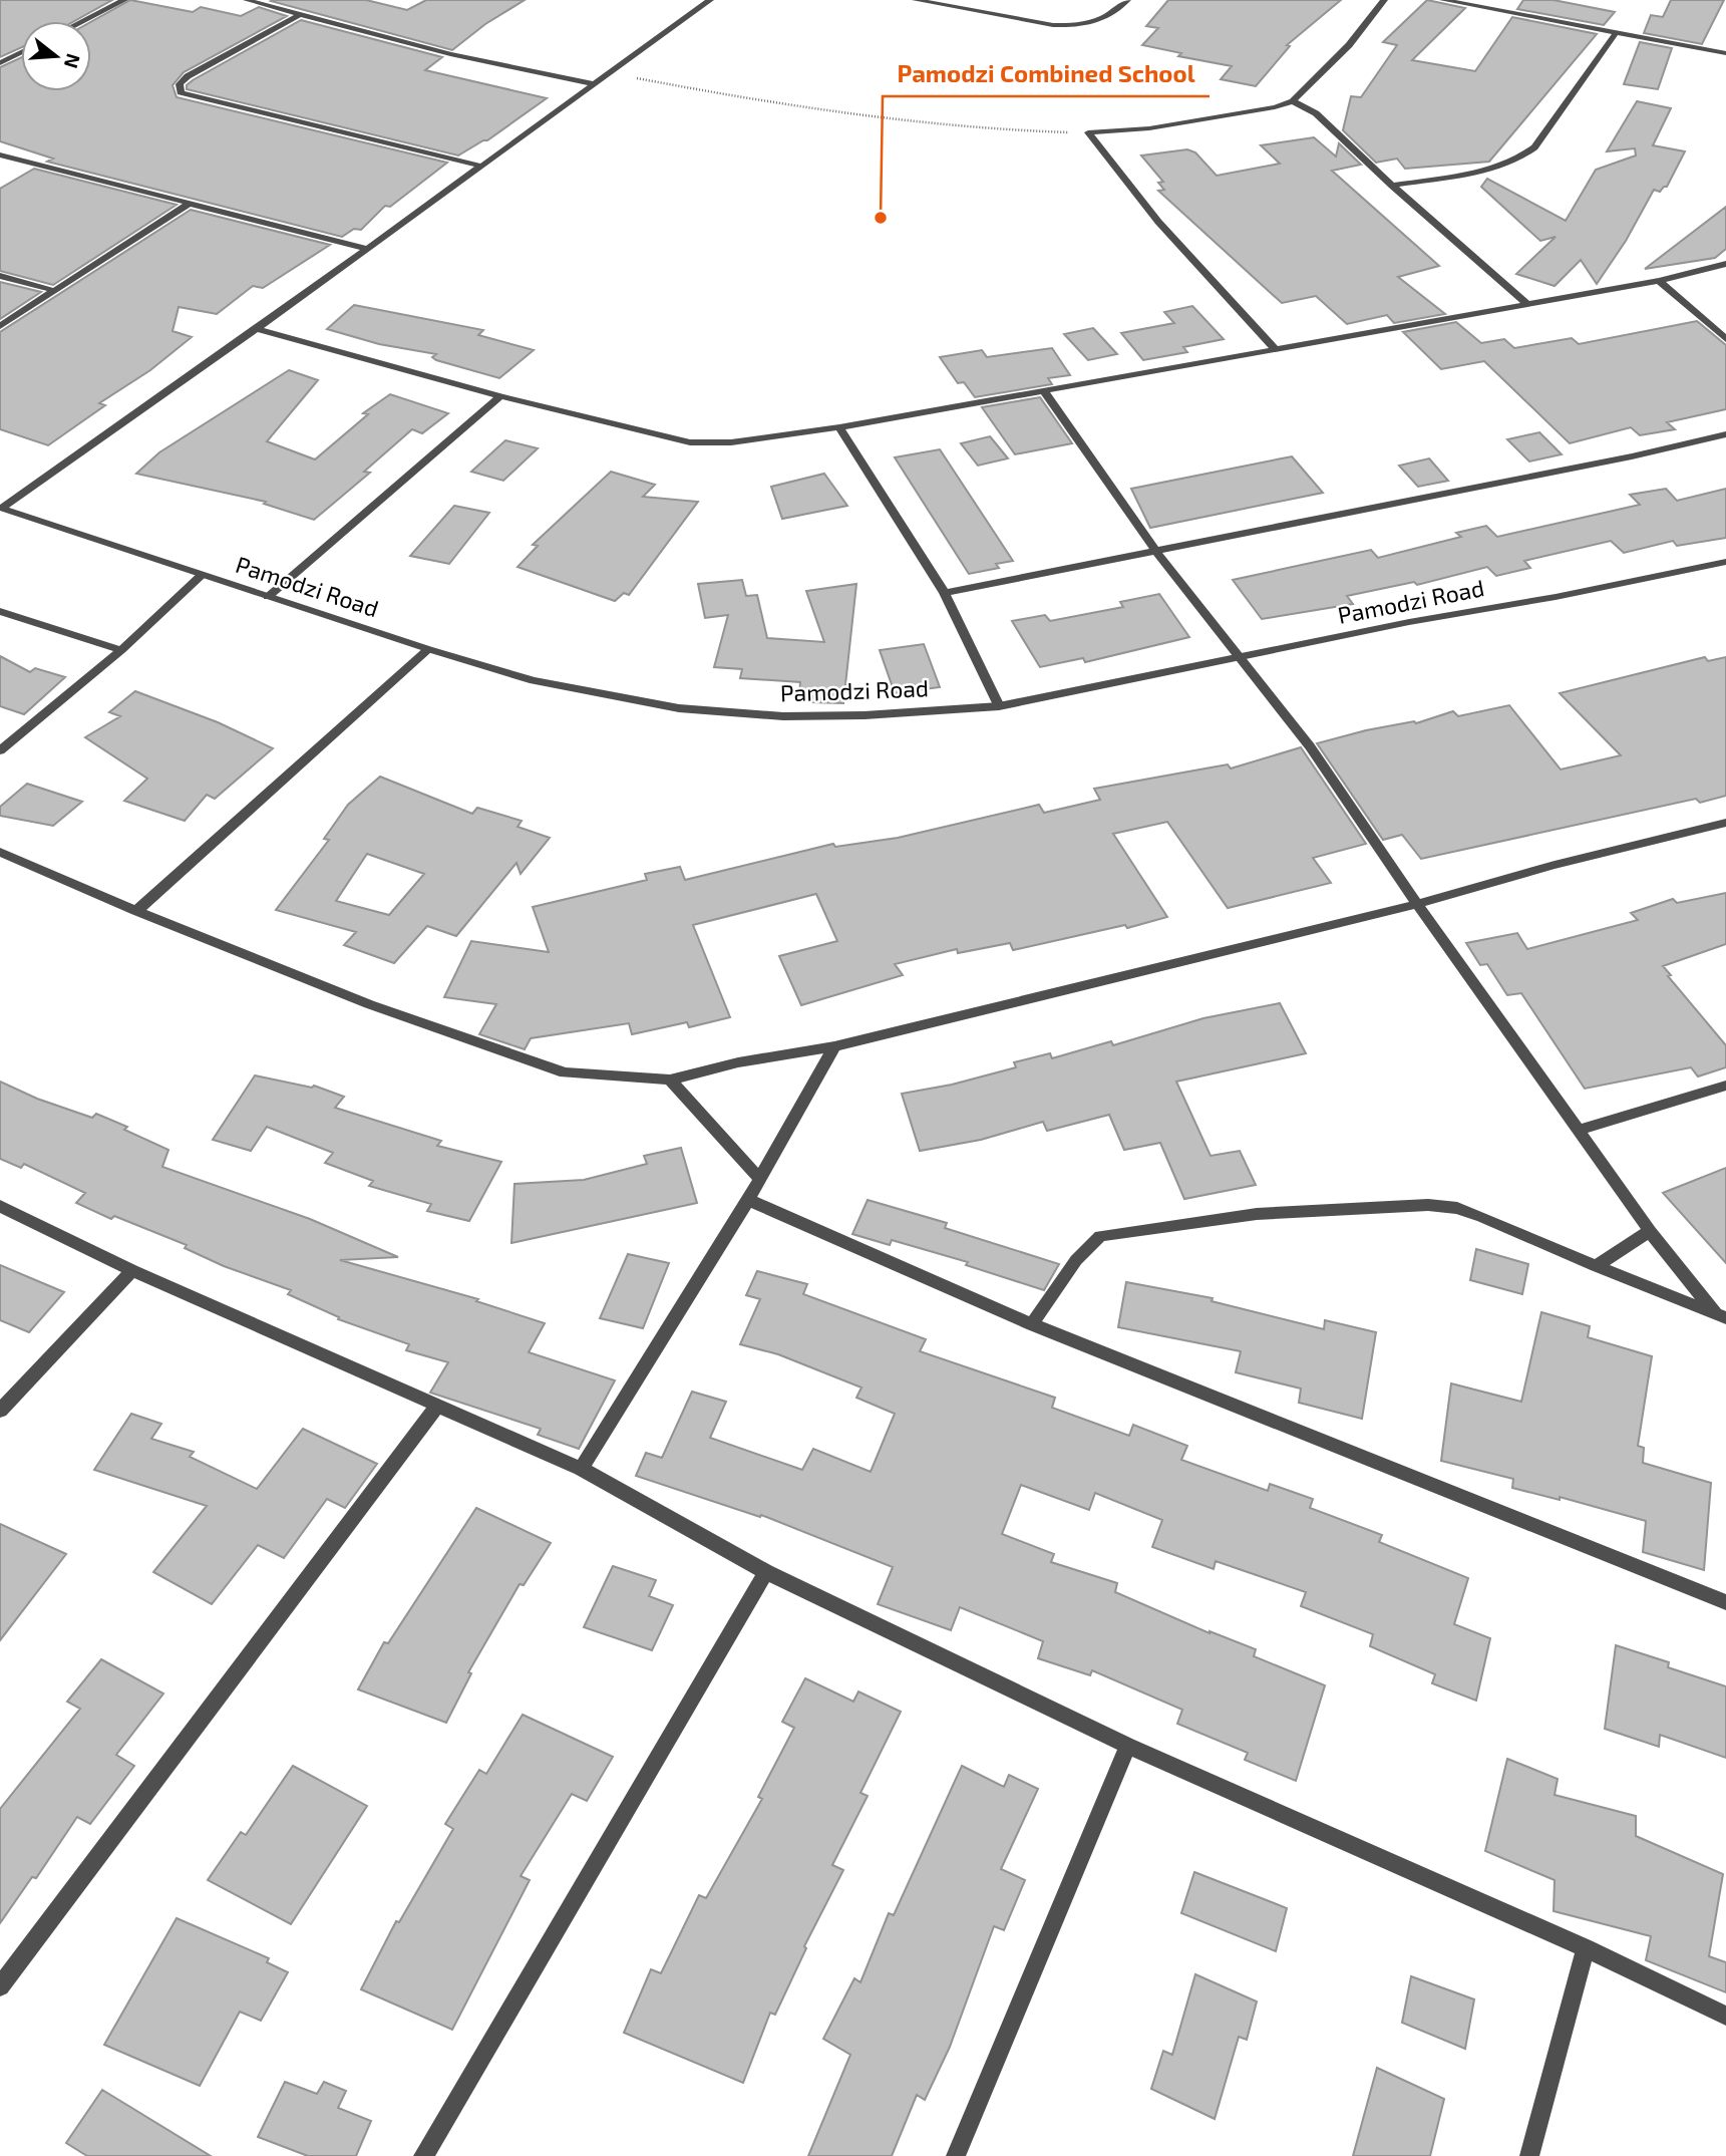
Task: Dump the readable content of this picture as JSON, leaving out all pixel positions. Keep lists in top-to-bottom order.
{
  "streets": {
    "street": ["Pamodzi Road"]
  },
  "places": ["Pamodzi Combined School"],
  "north": "right"
}
